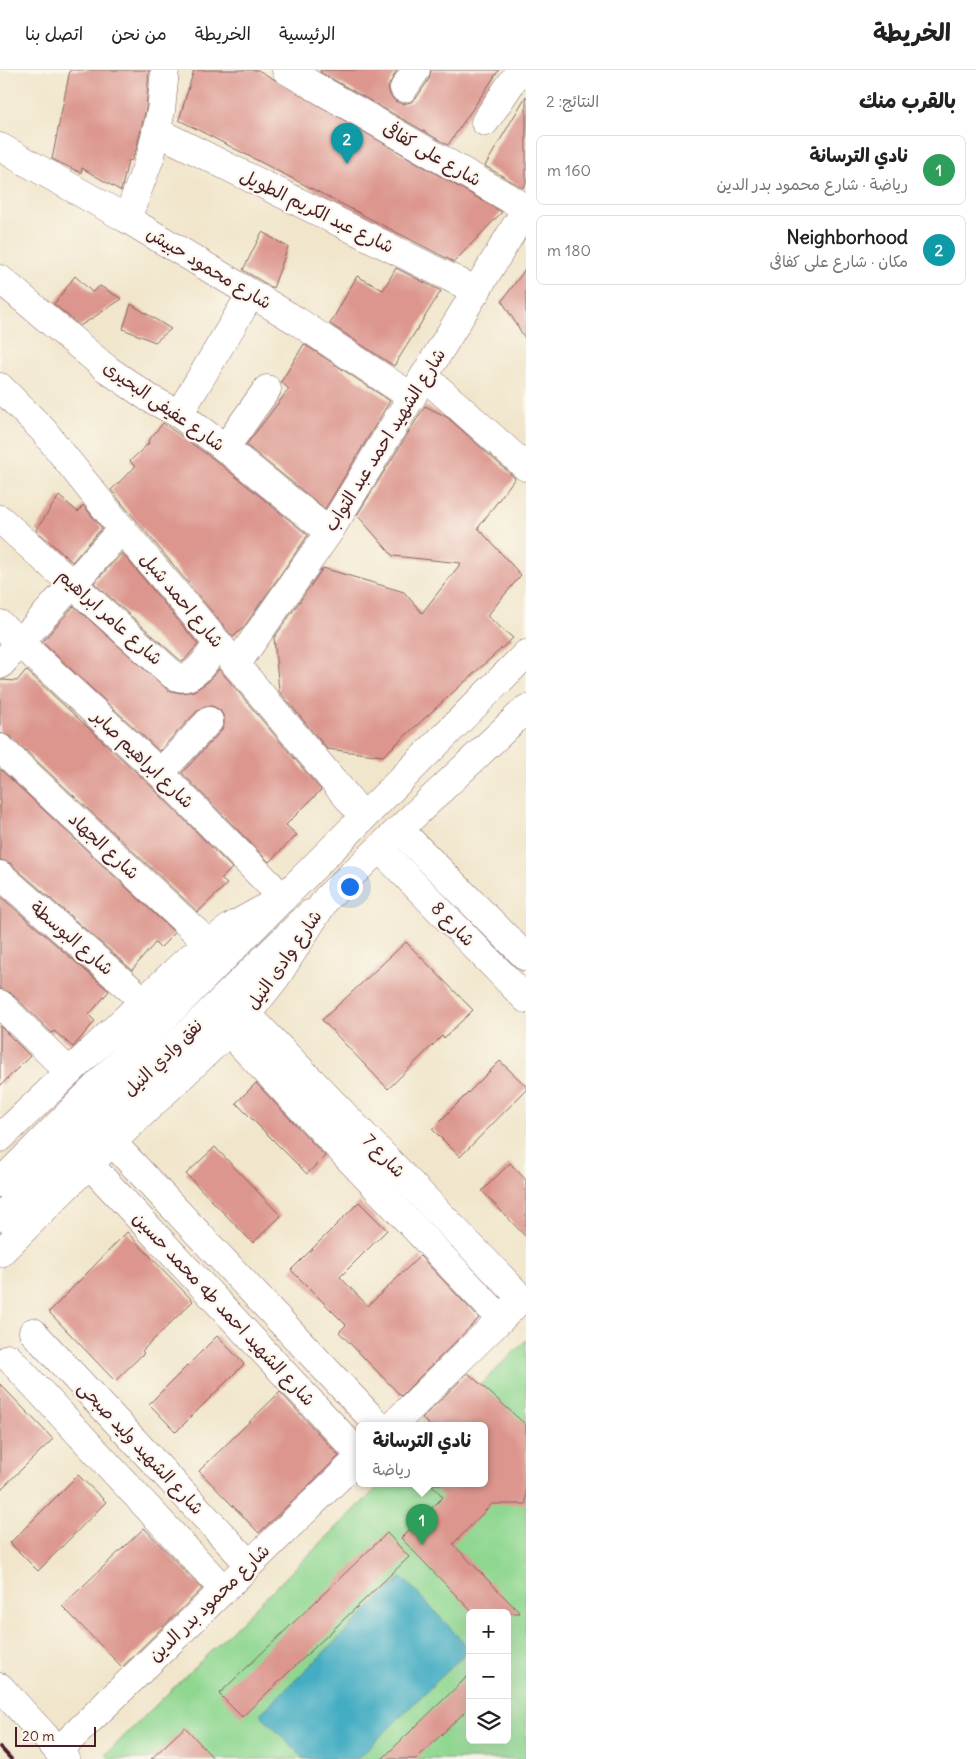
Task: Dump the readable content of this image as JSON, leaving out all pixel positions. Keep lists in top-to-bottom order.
{
  "streets": {
    "street": [
      "شارع على كفافى",
      "شارع عبد الكريم الطويل",
      "شارع محمود حبيش",
      "شارع عفيفى البحيرى",
      "شارع الشهيد احمد عبد التواب",
      "شارع احمد شبل",
      "شارع عامر ابراهيم",
      "شارع ابراهيم صابر",
      "شارع الجهاد",
      "شارع 8",
      "شارع البوسطة",
      "شارع وادى النيل",
      "نفق وادي النيل",
      "شارع 7",
      "شارع الشهيد احمد طه محمد حسين",
      "شارع الشهيد وليد صبحى",
      "شارع محمود بدر الدين"
    ]
  },
  "crossings": [
    ["شارع على كفافى", "شارع الشهيد احمد عبد التواب"],
    ["شارع عبد الكريم الطويل", "شارع الشهيد احمد عبد التواب"],
    ["شارع محمود حبيش", "شارع الشهيد احمد عبد التواب"],
    ["شارع عفيفى البحيرى", "شارع الشهيد احمد عبد التواب"],
    ["شارع الشهيد احمد عبد التواب", "شارع احمد شبل"],
    ["شارع احمد شبل", "شارع عامر ابراهيم"],
    ["شارع احمد شبل", "شارع وادى النيل"],
    ["شارع ابراهيم صابر", "شارع وادى النيل"],
    ["شارع ابراهيم صابر", "نفق وادي النيل"],
    ["شارع الجهاد", "شارع وادى النيل"],
    ["شارع 8", "شارع وادى النيل"],
    ["شارع البوسطة", "شارع وادى النيل"],
    ["شارع وادى النيل", "نفق وادي النيل"],
    ["شارع وادى النيل", "شارع 7"],
    ["شارع وادى النيل", "شارع الشهيد احمد طه محمد حسين"],
    ["شارع الشهيد وليد صبحى", "شارع محمود بدر الدين"]
  ],
  "scale_bar": "20 m",
  "page": {
    "header": "الخريطة",
    "nav": [
      "الرئيسية",
      "الخريطة",
      "من نحن",
      "اتصل بنا"
    ],
    "heading": ["بالقرب منك", "النتائج: 2"],
    "pins": ["2", "1"],
    "list": [
      {
        "mark": "1",
        "name": "نادي الترسانة",
        "note": "رياضة · شارع محمود بدر الدين",
        "value": "160 m"
      },
      {
        "mark": "2",
        "name": "Neighborhood",
        "note": "مكان · شارع على كفافى",
        "value": "180 m"
      }
    ],
    "popup": ["نادي الترسانة", "رياضة"],
    "map_buttons": ["+", "−"],
    "scale": "20 m"
  }
}
